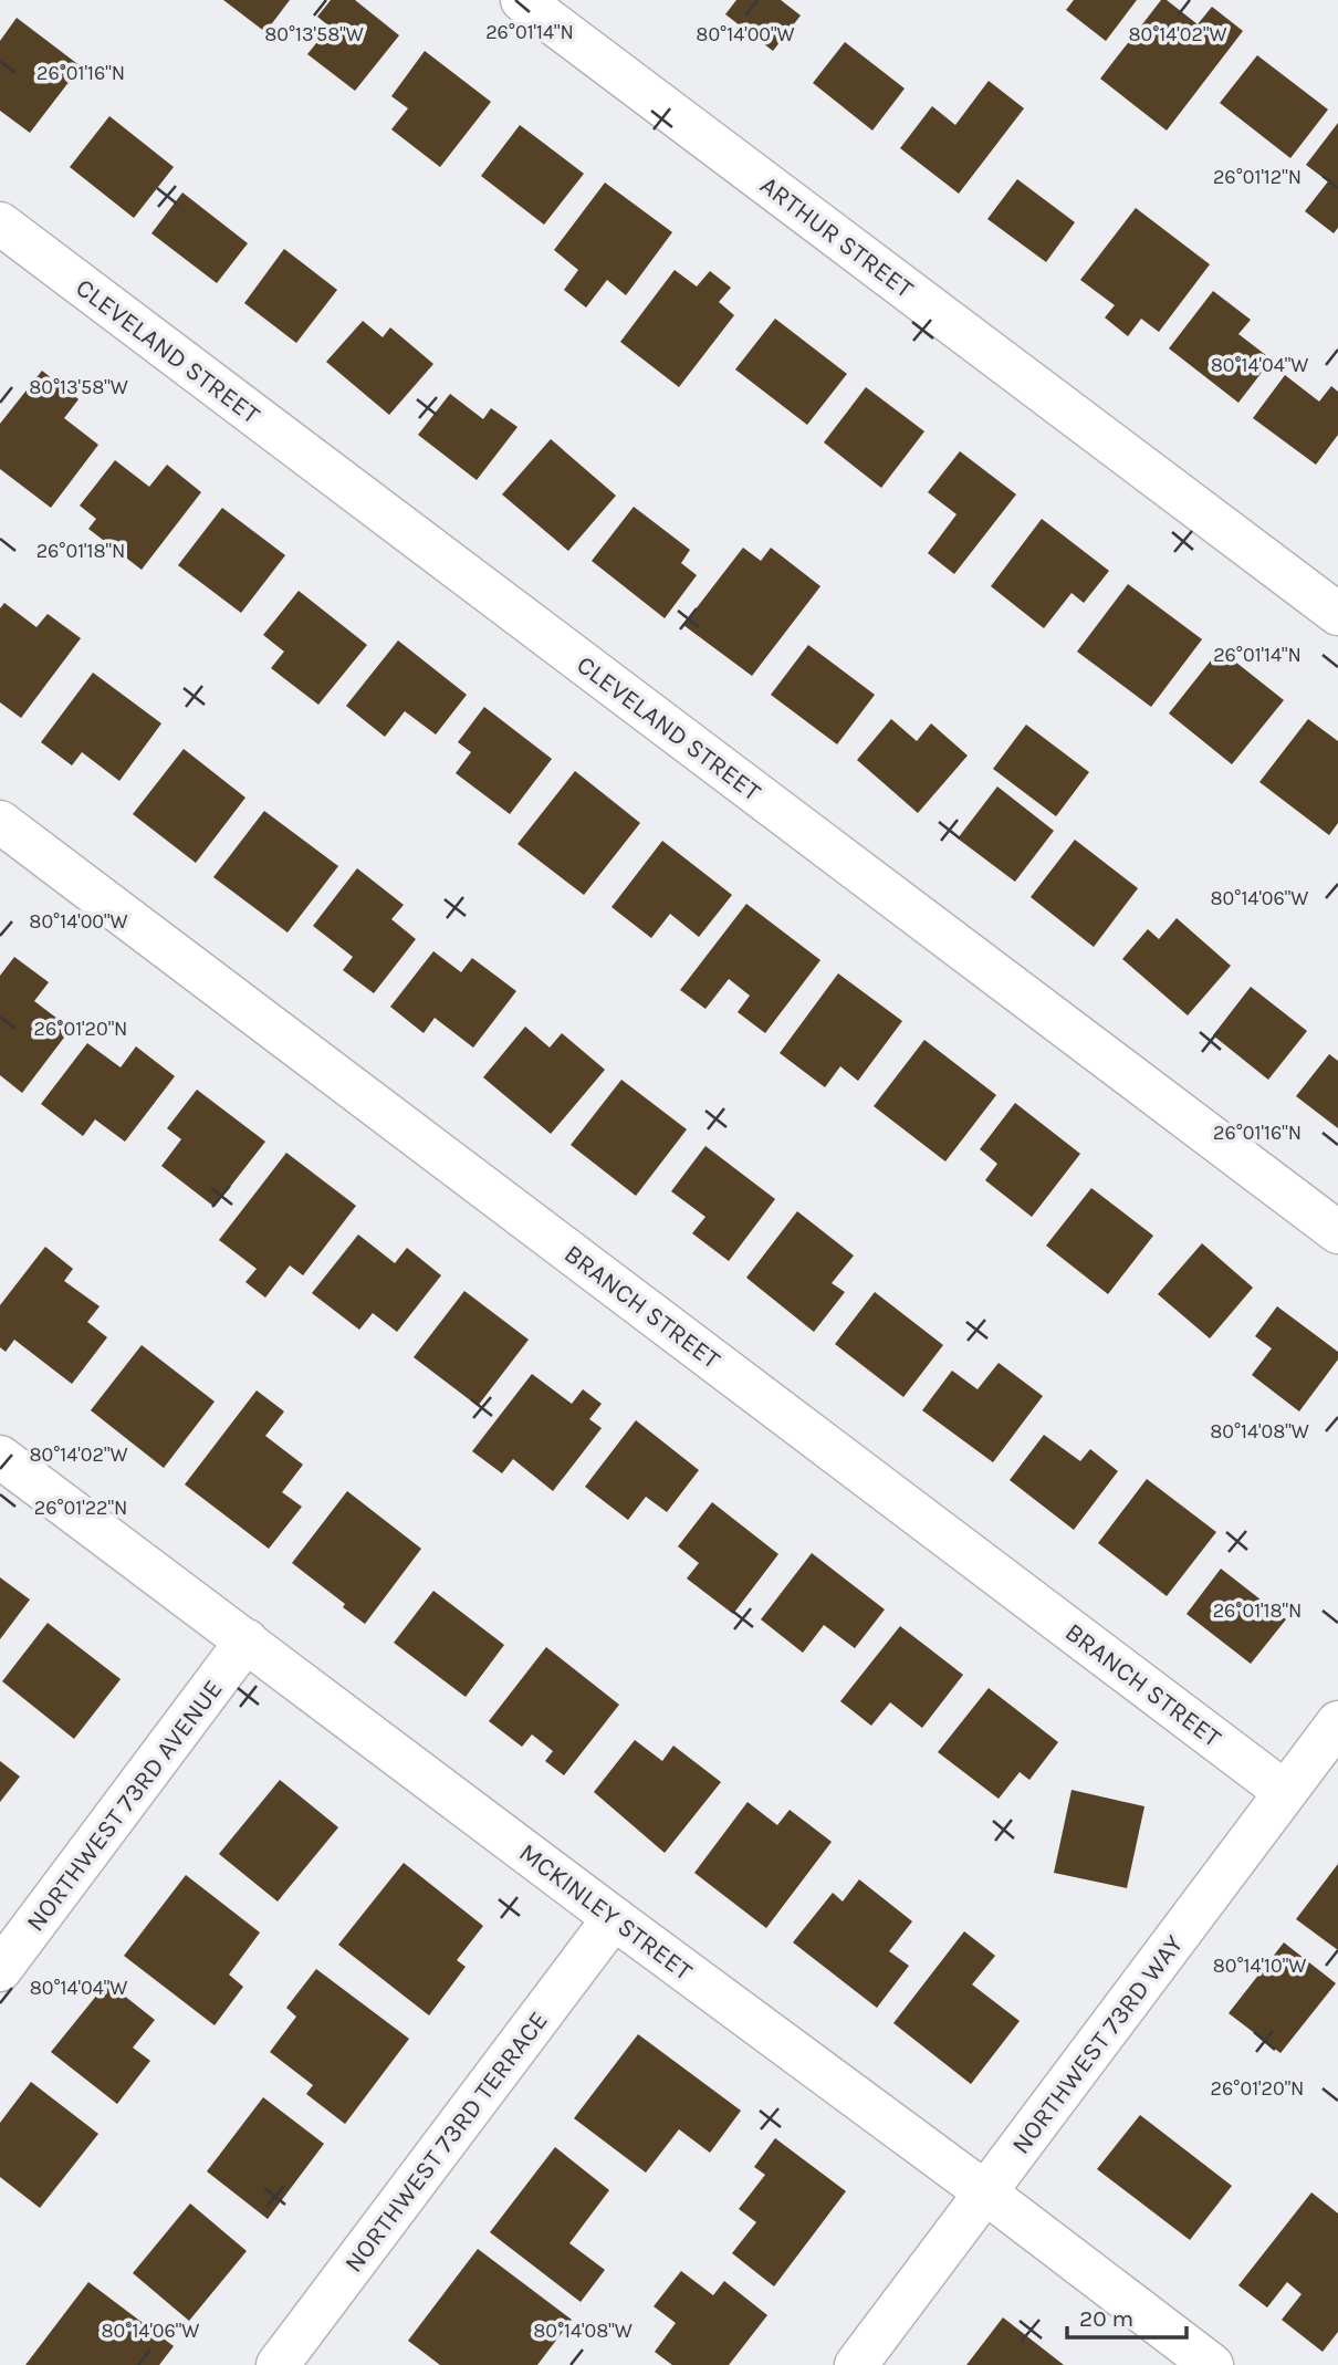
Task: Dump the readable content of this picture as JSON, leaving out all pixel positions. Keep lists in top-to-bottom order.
{
  "streets": {
    "street": [
      "ARTHUR STREET",
      "CLEVELAND STREET",
      "BRANCH STREET",
      "NORTHWEST 73RD AVENUE",
      "MCKINLEY STREET",
      "NORTHWEST 73RD WAY",
      "NORTHWEST 73RD TERRACE"
    ]
  },
  "crossings": [
    ["BRANCH STREET", "NORTHWEST 73RD WAY"],
    ["NORTHWEST 73RD AVENUE", "MCKINLEY STREET"],
    ["MCKINLEY STREET", "NORTHWEST 73RD WAY"],
    ["MCKINLEY STREET", "NORTHWEST 73RD TERRACE"]
  ],
  "scale_bar": "20 m",
  "coordinates": [
    "26°01'14\"N",
    "80°13'58\"W",
    "80°14'00\"W",
    "80°14'02\"W",
    "26°01'16\"N",
    "26°01'12\"N",
    "80°14'04\"W",
    "26°01'18\"N",
    "80°14'06\"W",
    "26°01'20\"N",
    "80°14'08\"W",
    "26°01'22\"N",
    "80°14'10\"W"
  ]
}
